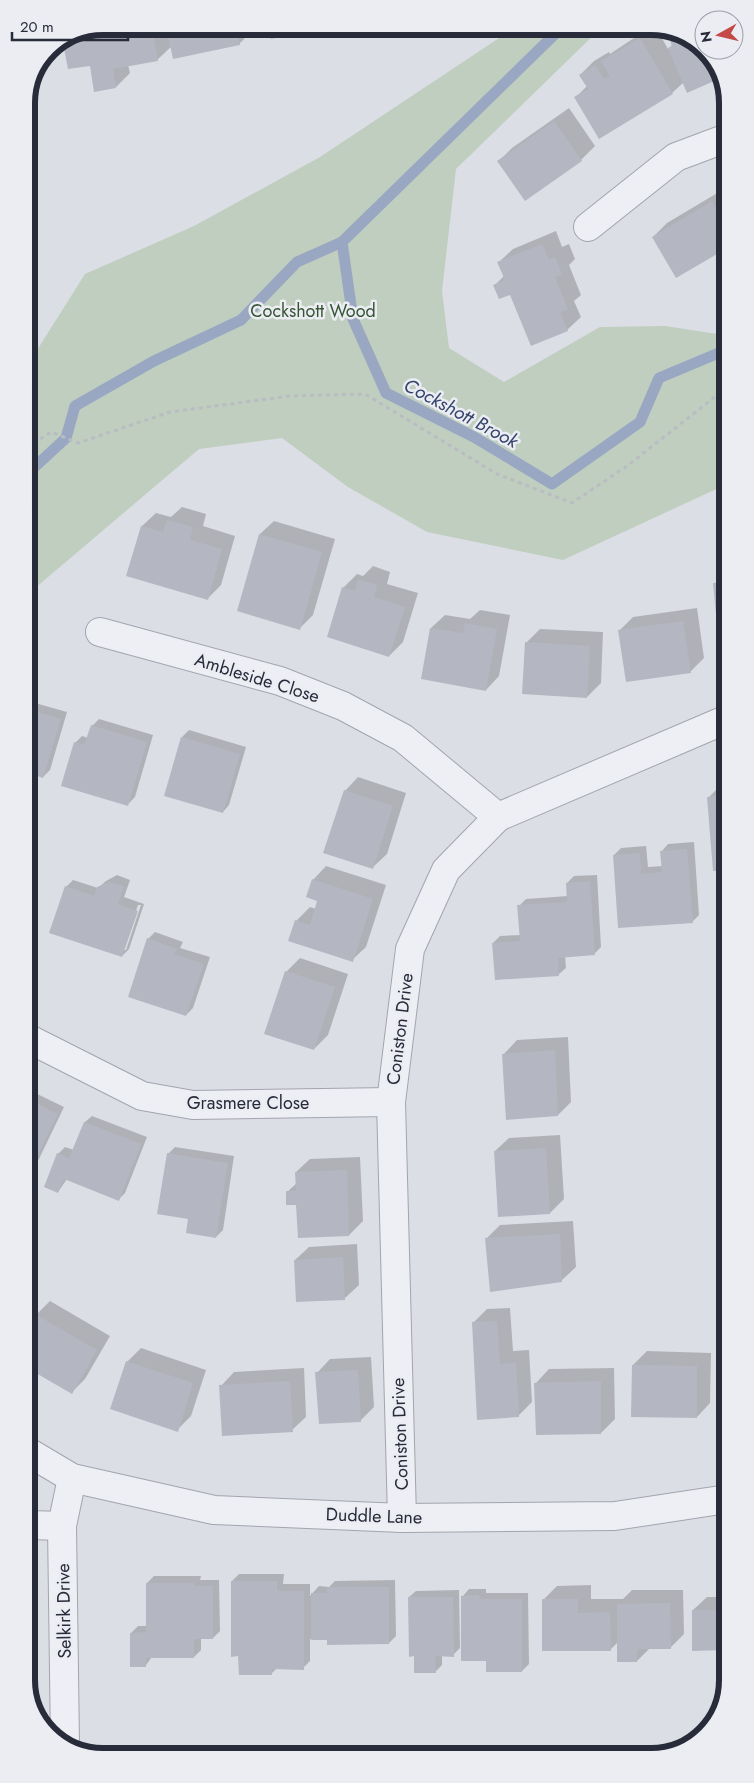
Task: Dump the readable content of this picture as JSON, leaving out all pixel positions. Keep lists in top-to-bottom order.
{
  "streets": {
    "street": [
      "Ambleside Close",
      "Coniston Drive",
      "Grasmere Close",
      "Duddle Lane",
      "Selkirk Drive"
    ]
  },
  "crossings": [
    ["Ambleside Close", "Coniston Drive"],
    ["Coniston Drive", "Grasmere Close"],
    ["Coniston Drive", "Duddle Lane"],
    ["Duddle Lane", "Selkirk Drive"]
  ],
  "water": ["Cockshott Brook"],
  "parks": ["Cockshott Wood"],
  "scale_bar": "20 m",
  "north": "left"
}
